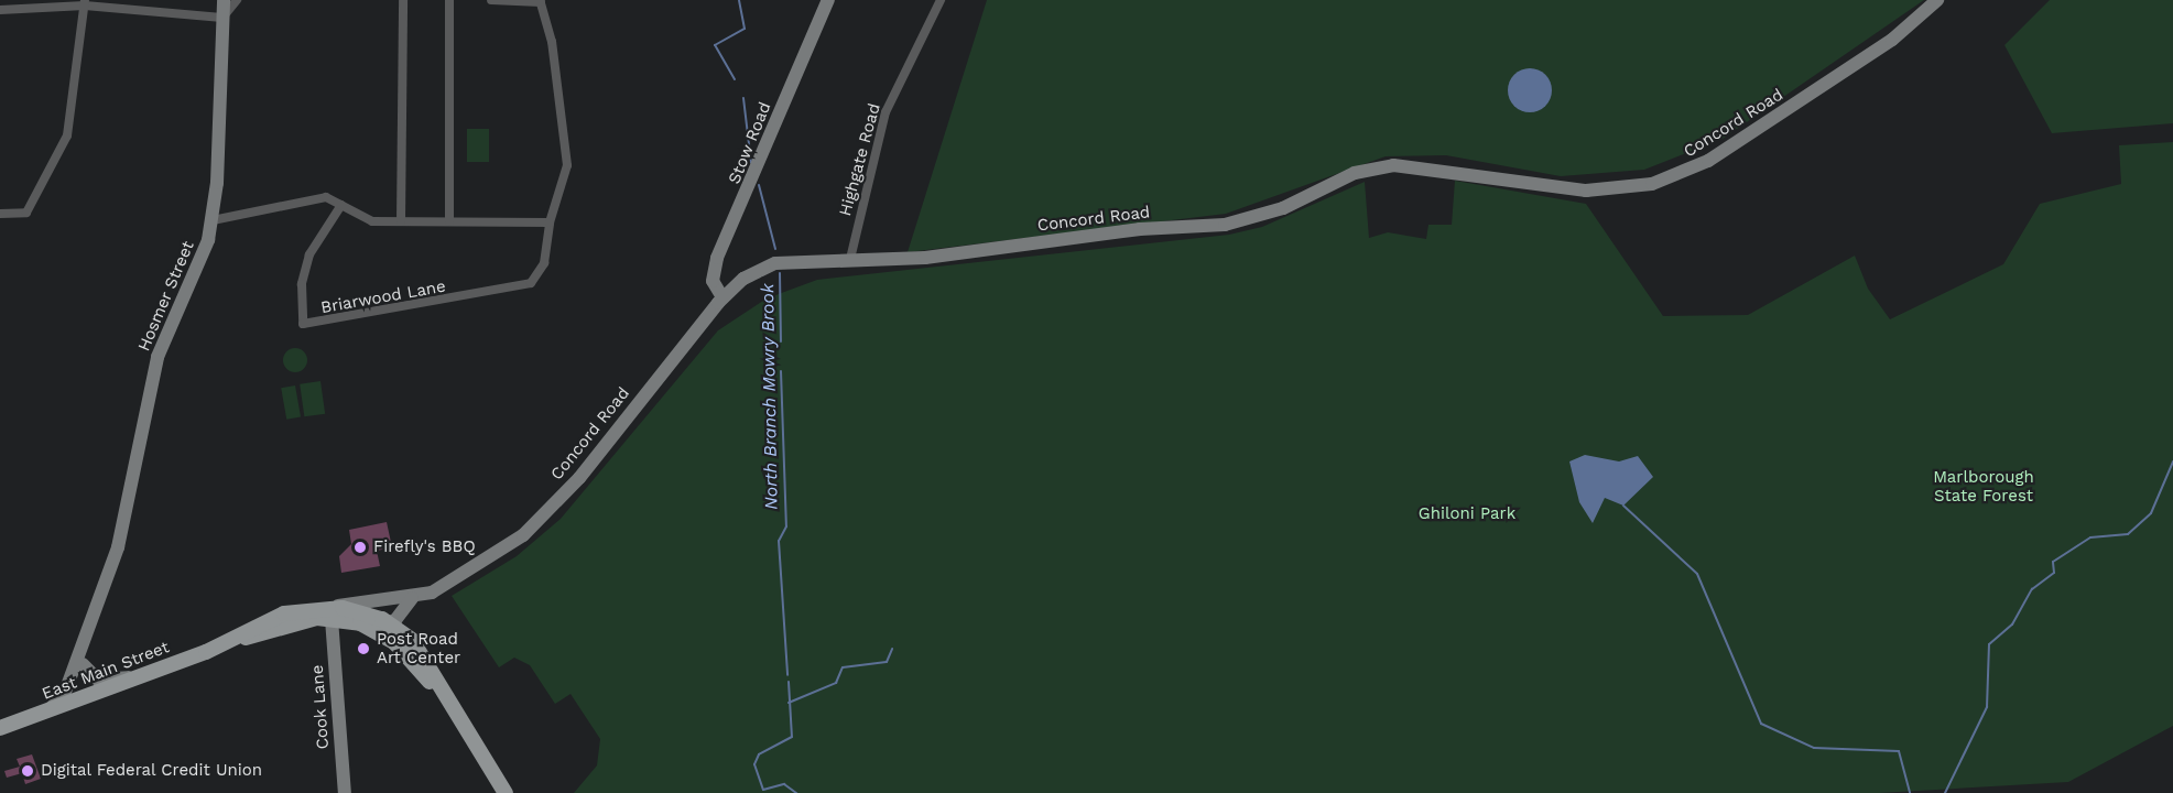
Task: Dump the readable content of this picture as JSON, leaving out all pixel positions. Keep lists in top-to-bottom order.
{
  "streets": {
    "main road": ["East Main Street"],
    "street": [
      "Concord Road",
      "Stow Road",
      "Highgate Road",
      "Hosmer Street",
      "Briarwood Lane",
      "Cook Lane"
    ]
  },
  "crossings": [
    ["Concord Road", "Stow Road"],
    ["Concord Road", "Highgate Road"],
    ["Concord Road", "East Main Street"],
    ["Concord Road", "Cook Lane"],
    ["Hosmer Street", "East Main Street"],
    ["East Main Street", "Cook Lane"]
  ],
  "water": ["North Branch Mowry Brook"],
  "parks": ["Marlborough State Forest", "Ghiloni Park"],
  "places": ["Firefly's BBQ", "Post Road Art Center", "Digital Federal Credit Union"]
}
